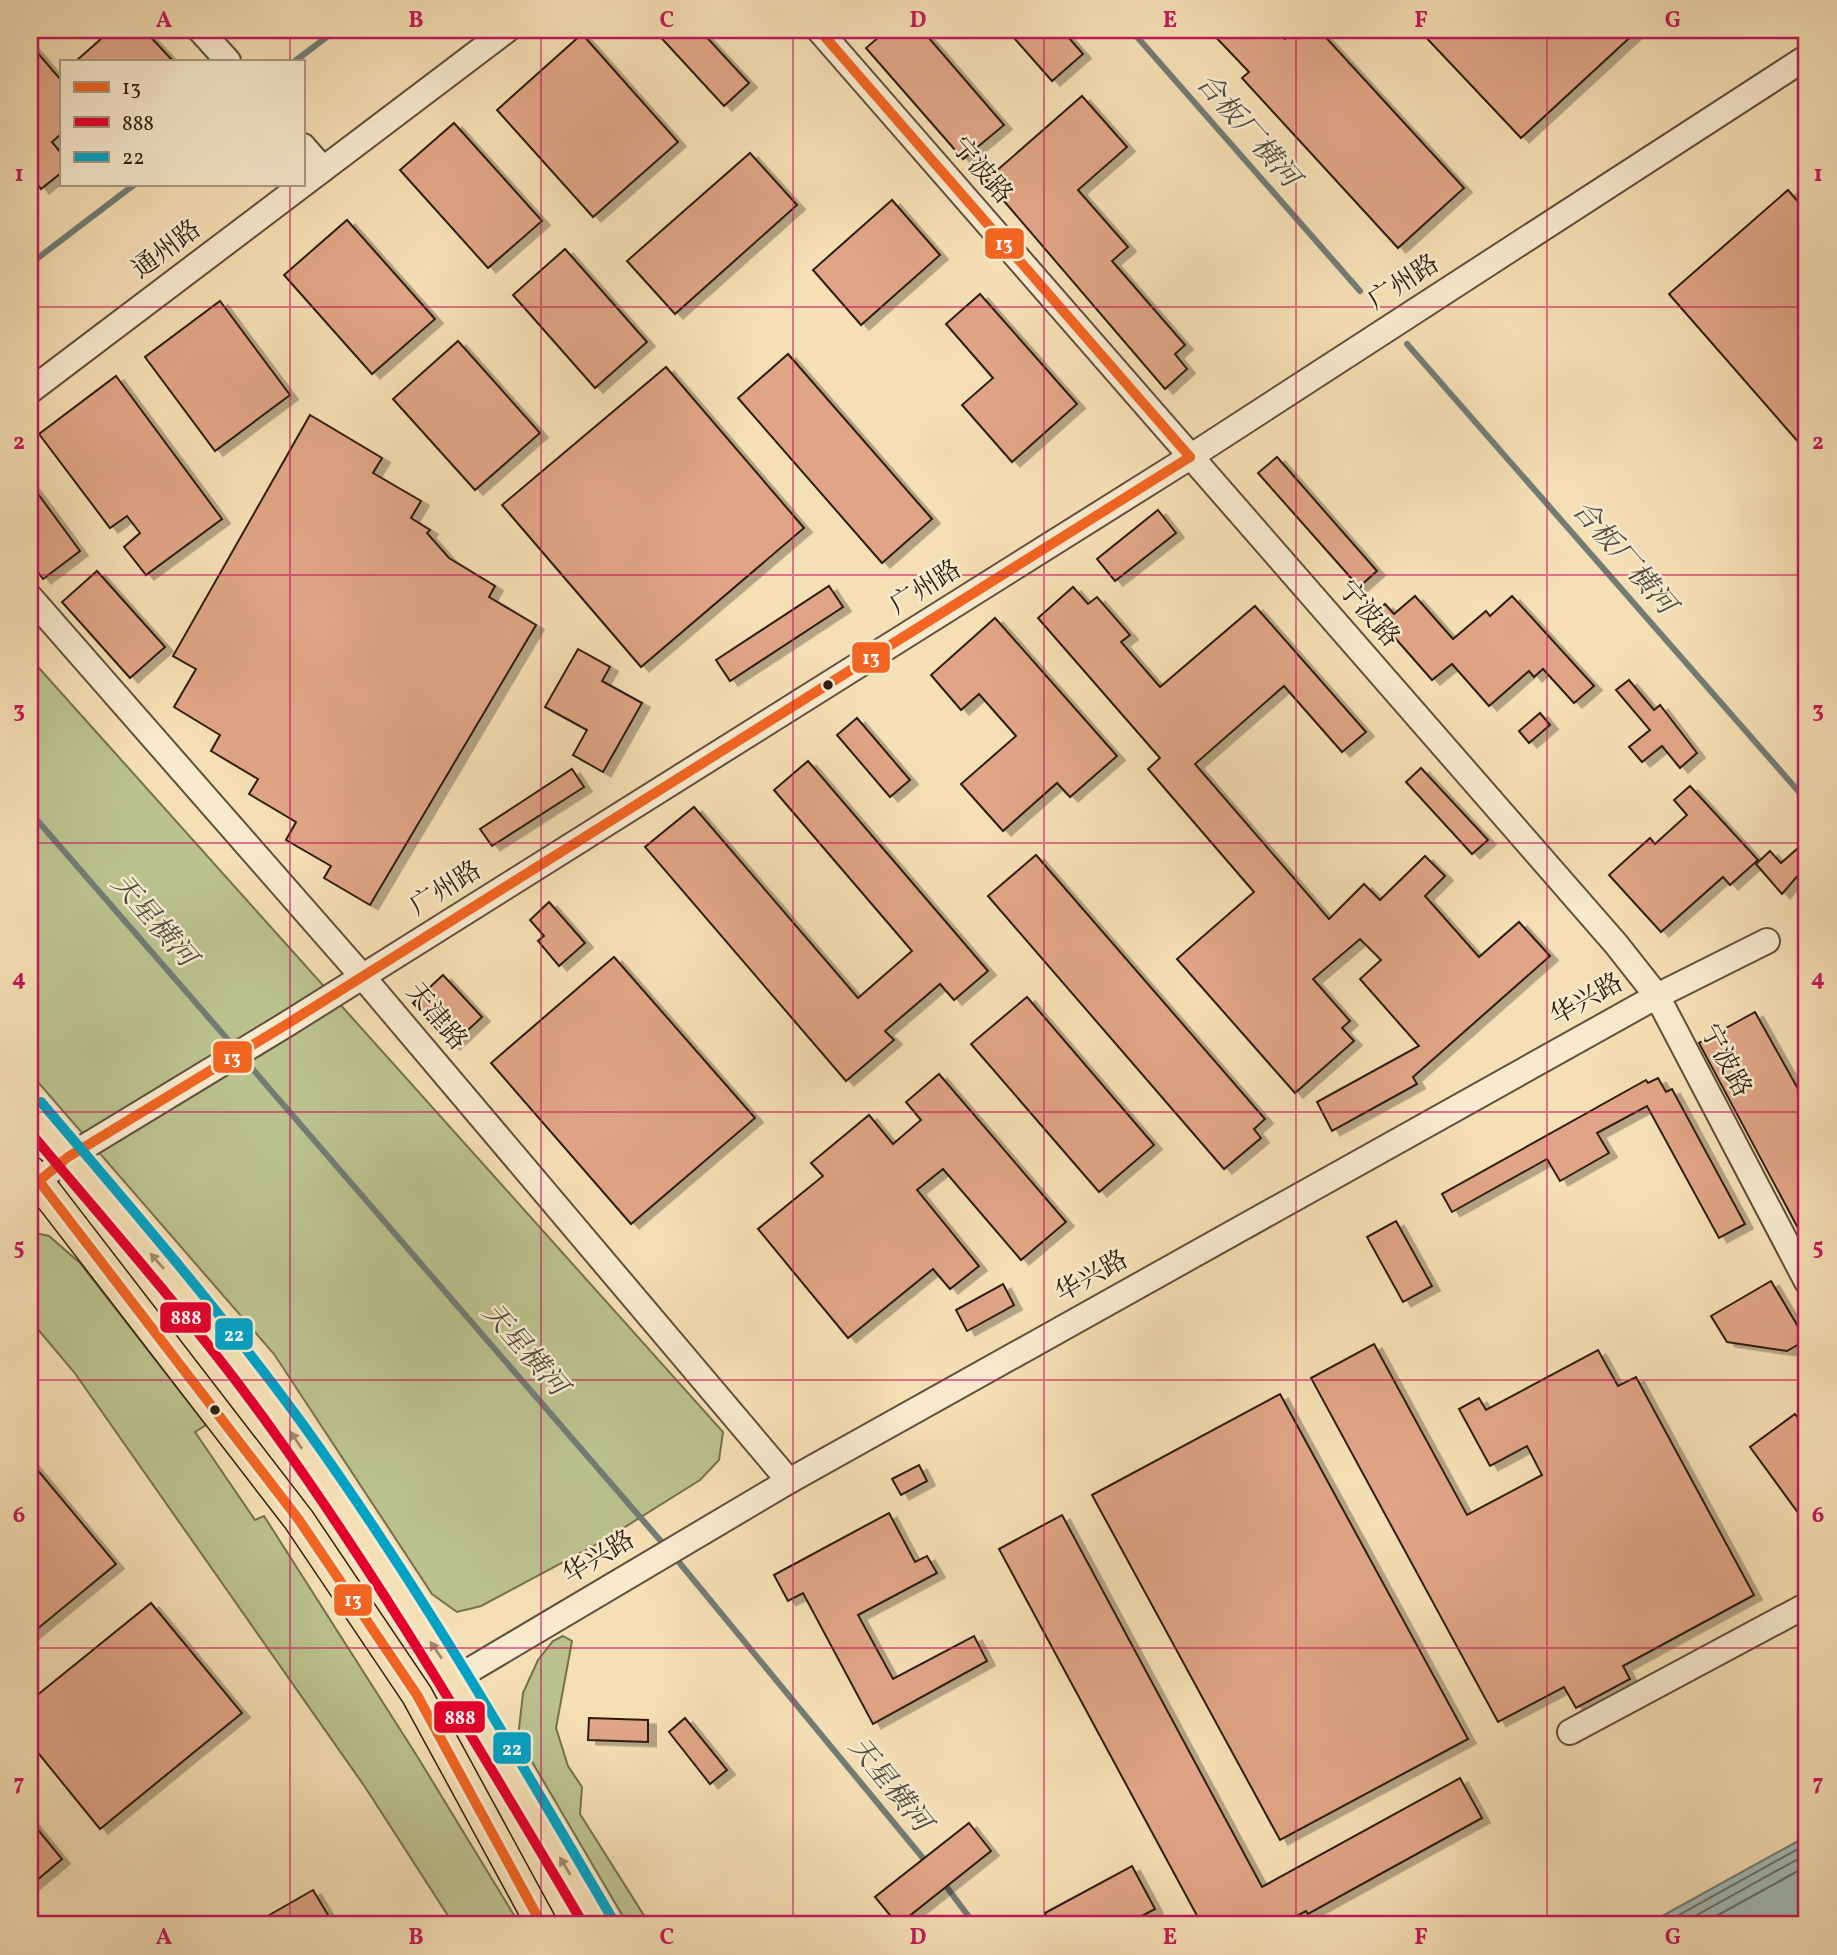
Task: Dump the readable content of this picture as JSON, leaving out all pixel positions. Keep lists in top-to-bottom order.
{
  "streets": {
    "street": [
      "宁波路",
      "通州路",
      "广州路",
      "华兴路",
      "天津路"
    ]
  },
  "crossings": [
    ["宁波路", "广州路"],
    ["宁波路", "华兴路"],
    ["广州路", "天津路"],
    ["华兴路", "天津路"]
  ],
  "water": ["合板厂横河", "天星横河"],
  "lines": ["transit line 13", "transit line 22", "transit line 888"],
  "legend": ["13", "888", "22"],
  "grid": {
    "columns": [
      "A",
      "B",
      "C",
      "D",
      "E",
      "F",
      "G"
    ],
    "rows": [
      "1",
      "2",
      "3",
      "4",
      "5",
      "6",
      "7"
    ]
  }
}
